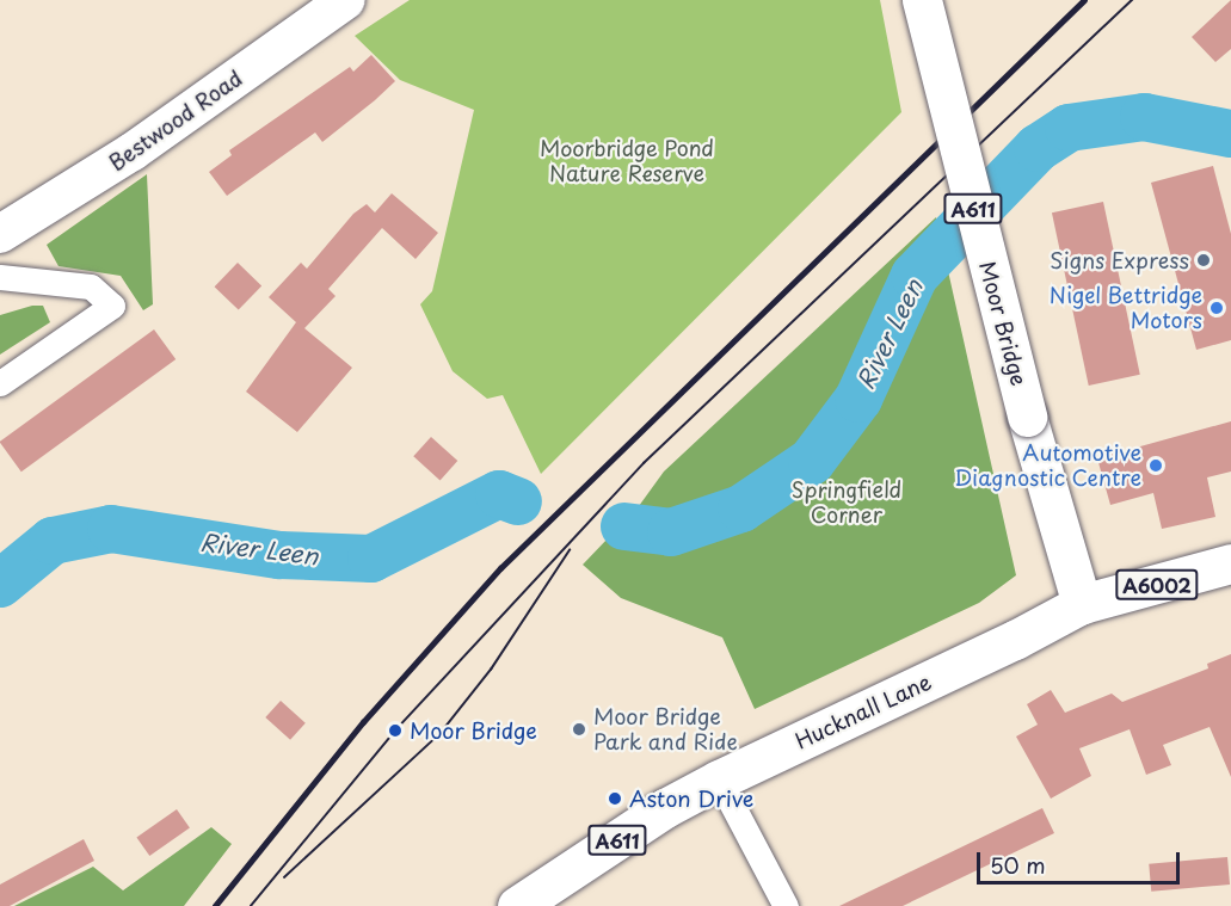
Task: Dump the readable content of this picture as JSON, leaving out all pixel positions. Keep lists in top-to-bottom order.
{
  "streets": {
    "main road": [
      "Bestwood Road",
      "A611",
      "Moor Bridge",
      "A6002",
      "Hucknall Lane"
    ]
  },
  "crossings": [
    ["Moor Bridge", "Hucknall Lane"]
  ],
  "water": ["River Leen"],
  "parks": ["Moorbridge Pond Nature Reserve", "Springfield Corner"],
  "places": [
    "Signs Express",
    "Nigel Bettridge Motors",
    "Automotive Diagnostic Centre",
    "Moor Bridge Park and Ride",
    "Moor Bridge",
    "Aston Drive"
  ],
  "scale_bar": "50 m"
}
